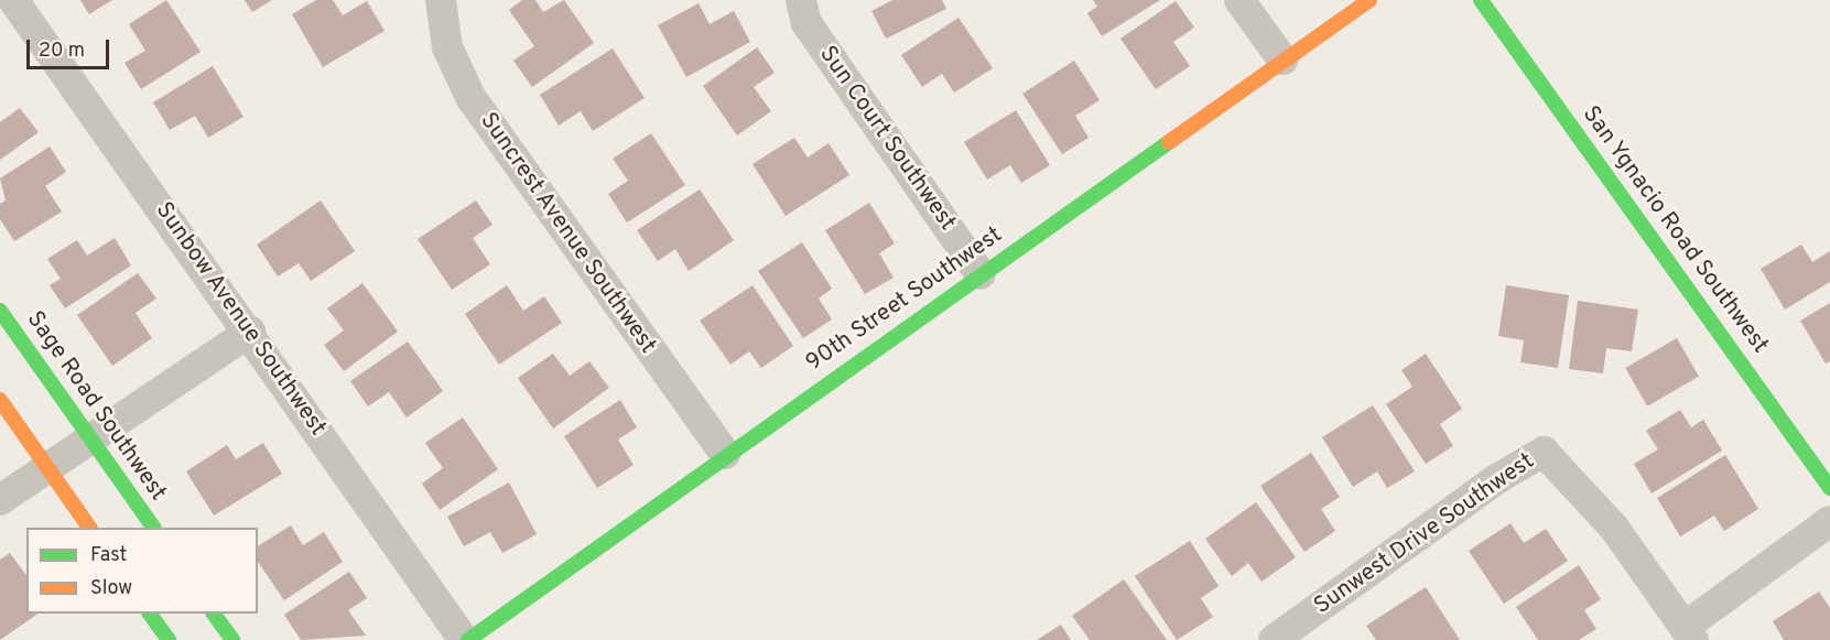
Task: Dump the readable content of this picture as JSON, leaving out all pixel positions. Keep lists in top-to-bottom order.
{
  "streets": {
    "street": [
      "Sun Court Southwest",
      "San Ygnacio Road Southwest",
      "Suncrest Avenue Southwest",
      "90th Street Southwest",
      "Sunbow Avenue Southwest",
      "Sage Road Southwest",
      "Sunwest Drive Southwest"
    ]
  },
  "crossings": [
    ["Sun Court Southwest", "90th Street Southwest"],
    ["Suncrest Avenue Southwest", "90th Street Southwest"],
    ["90th Street Southwest", "Sunbow Avenue Southwest"]
  ],
  "legend": ["Fast", "Slow"],
  "scale_bar": "20 m"
}
